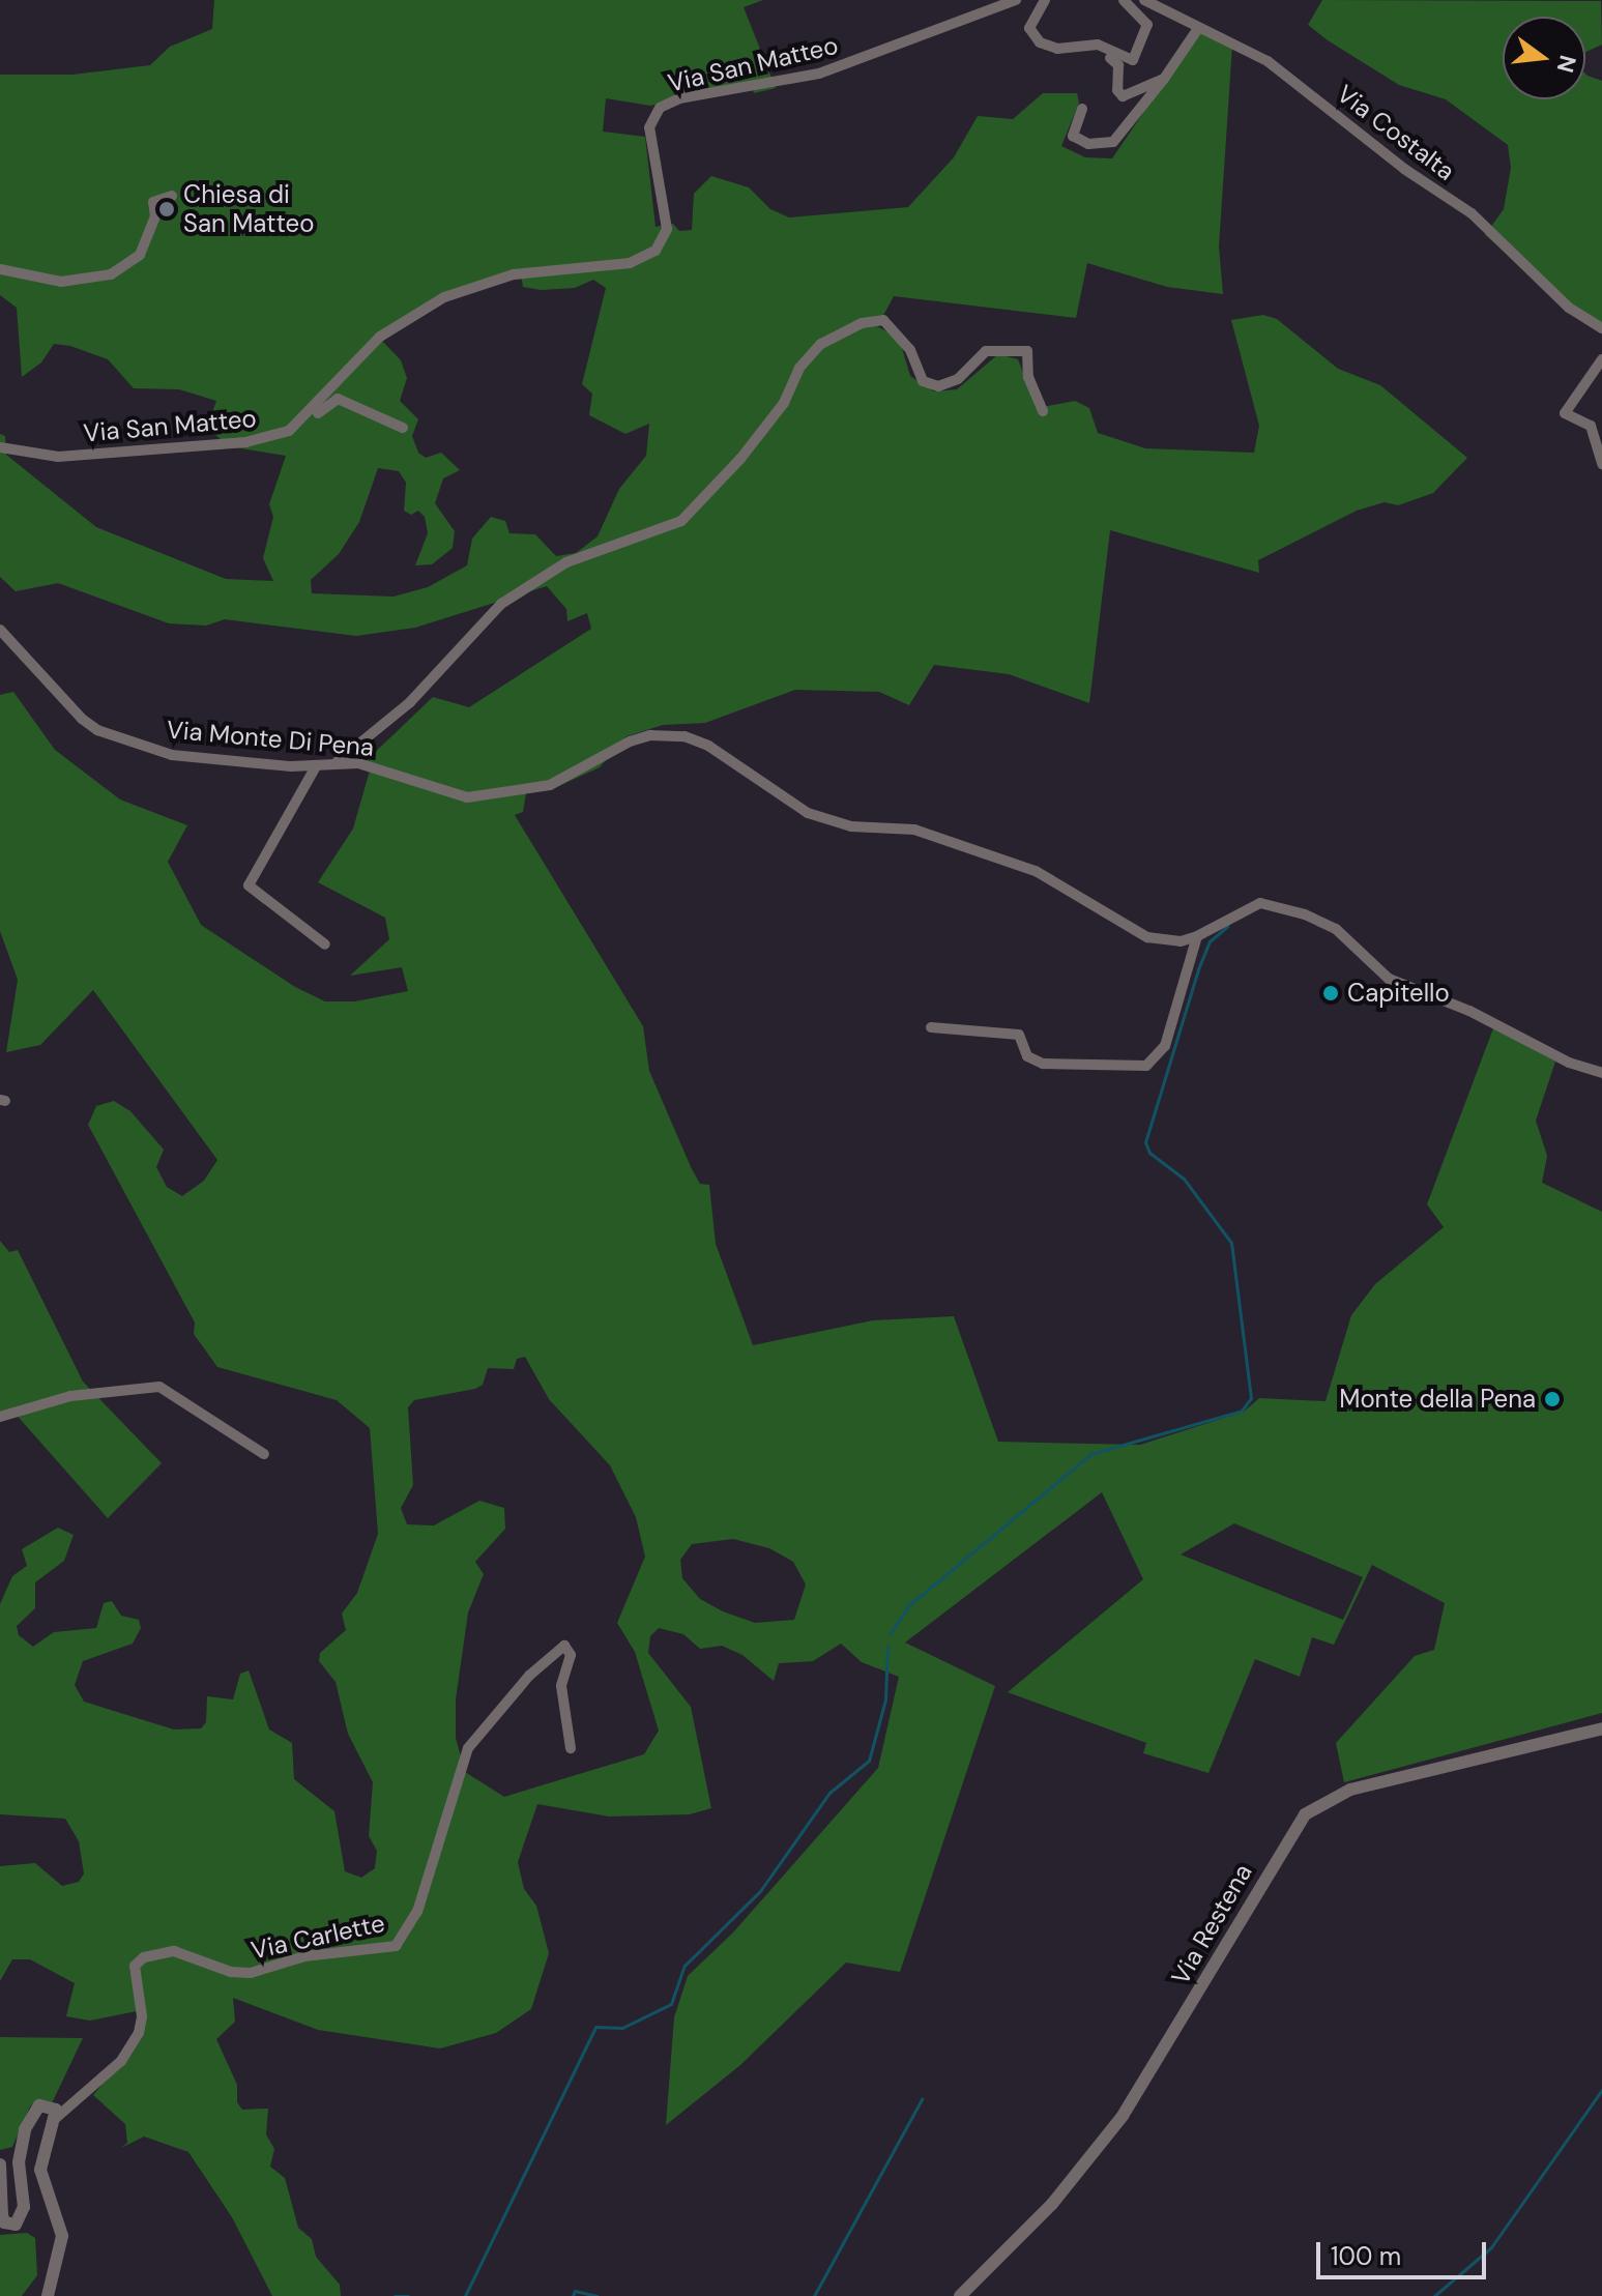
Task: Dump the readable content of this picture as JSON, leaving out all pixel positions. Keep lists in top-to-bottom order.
{
  "streets": {
    "street": [
      "Via San Matteo",
      "Via Costalta",
      "Via Monte Di Pena",
      "Via Restena",
      "Via Carlette"
    ]
  },
  "places": ["Chiesa di San Matteo", "Capitello", "Monte della Pena"],
  "scale_bar": "100 m",
  "north": "right"
}
